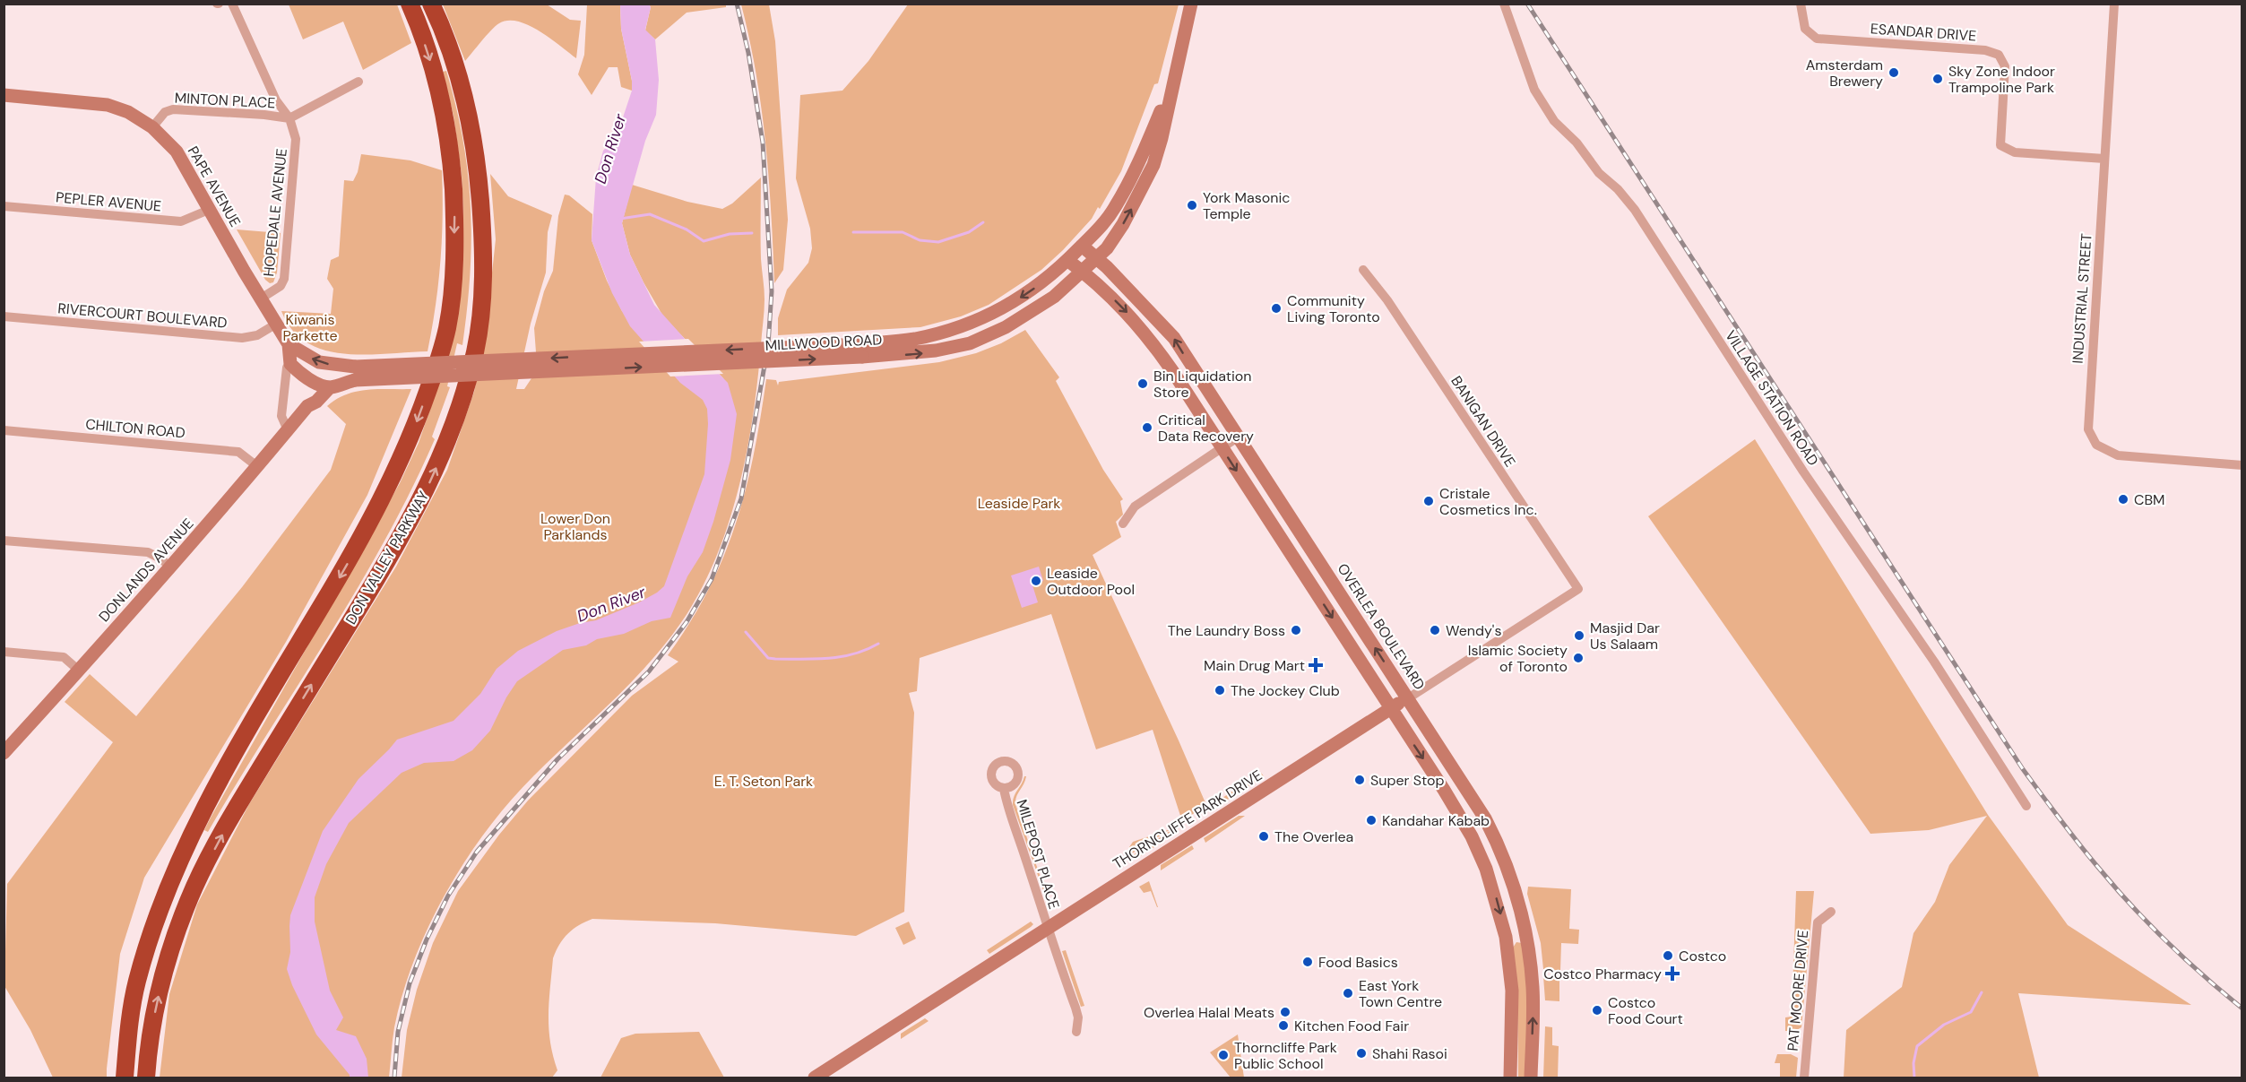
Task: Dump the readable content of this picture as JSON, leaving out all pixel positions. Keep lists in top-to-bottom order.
{
  "streets": {
    "highway": ["DON VALLEY PARKWAY"],
    "main road": [
      "PAPE AVENUE",
      "MILLWOOD ROAD",
      "DONLANDS AVENUE",
      "OVERLEA BOULEVARD",
      "THORNCLIFFE PARK DRIVE"
    ],
    "street": [
      "ESANDAR DRIVE",
      "MINTON PLACE",
      "PEPLER AVENUE",
      "HOPEDALE AVENUE",
      "INDUSTRIAL STREET",
      "RIVERCOURT BOULEVARD",
      "VILLAGE STATION ROAD",
      "BANIGAN DRIVE",
      "CHILTON ROAD",
      "MILEPOST PLACE",
      "PAT MOORE DRIVE"
    ]
  },
  "crossings": [
    ["ESANDAR DRIVE", "INDUSTRIAL STREET"],
    ["MINTON PLACE", "PAPE AVENUE"],
    ["MINTON PLACE", "HOPEDALE AVENUE"],
    ["PAPE AVENUE", "PEPLER AVENUE"],
    ["PAPE AVENUE", "HOPEDALE AVENUE"],
    ["PAPE AVENUE", "RIVERCOURT BOULEVARD"],
    ["PAPE AVENUE", "MILLWOOD ROAD"],
    ["PAPE AVENUE", "DONLANDS AVENUE"],
    ["MILLWOOD ROAD", "DONLANDS AVENUE"],
    ["MILLWOOD ROAD", "OVERLEA BOULEVARD"],
    ["BANIGAN DRIVE", "THORNCLIFFE PARK DRIVE"],
    ["CHILTON ROAD", "DONLANDS AVENUE"],
    ["OVERLEA BOULEVARD", "THORNCLIFFE PARK DRIVE"],
    ["THORNCLIFFE PARK DRIVE", "MILEPOST PLACE"]
  ],
  "water": ["Don River"],
  "parks": [
    "Kiwanis Parkette",
    "Leaside Park",
    "Lower Don Parklands",
    "E. T. Seton Park"
  ],
  "places": {
    "other": [
      "Amsterdam Brewery",
      "Sky Zone Indoor Trampoline Park",
      "York Masonic Temple",
      "Community Living Toronto",
      "Bin Liquidation Store",
      "Critical Data Recovery",
      "CBM",
      "Cristale Cosmetics Inc.",
      "Leaside Outdoor Pool",
      "The Laundry Boss",
      "Wendy's",
      "Masjid Dar Us Salaam",
      "Islamic Society of Toronto",
      "The Jockey Club",
      "Super Stop",
      "Kandahar Kabab",
      "The Overlea",
      "Costco",
      "Food Basics",
      "East York Town Centre",
      "Costco Food Court",
      "Overlea Halal Meats",
      "Kitchen Food Fair",
      "Shahi Rasoi",
      "Thorncliffe Park Public School"
    ],
    "health": ["Main Drug Mart", "Costco Pharmacy"]
  }
}
